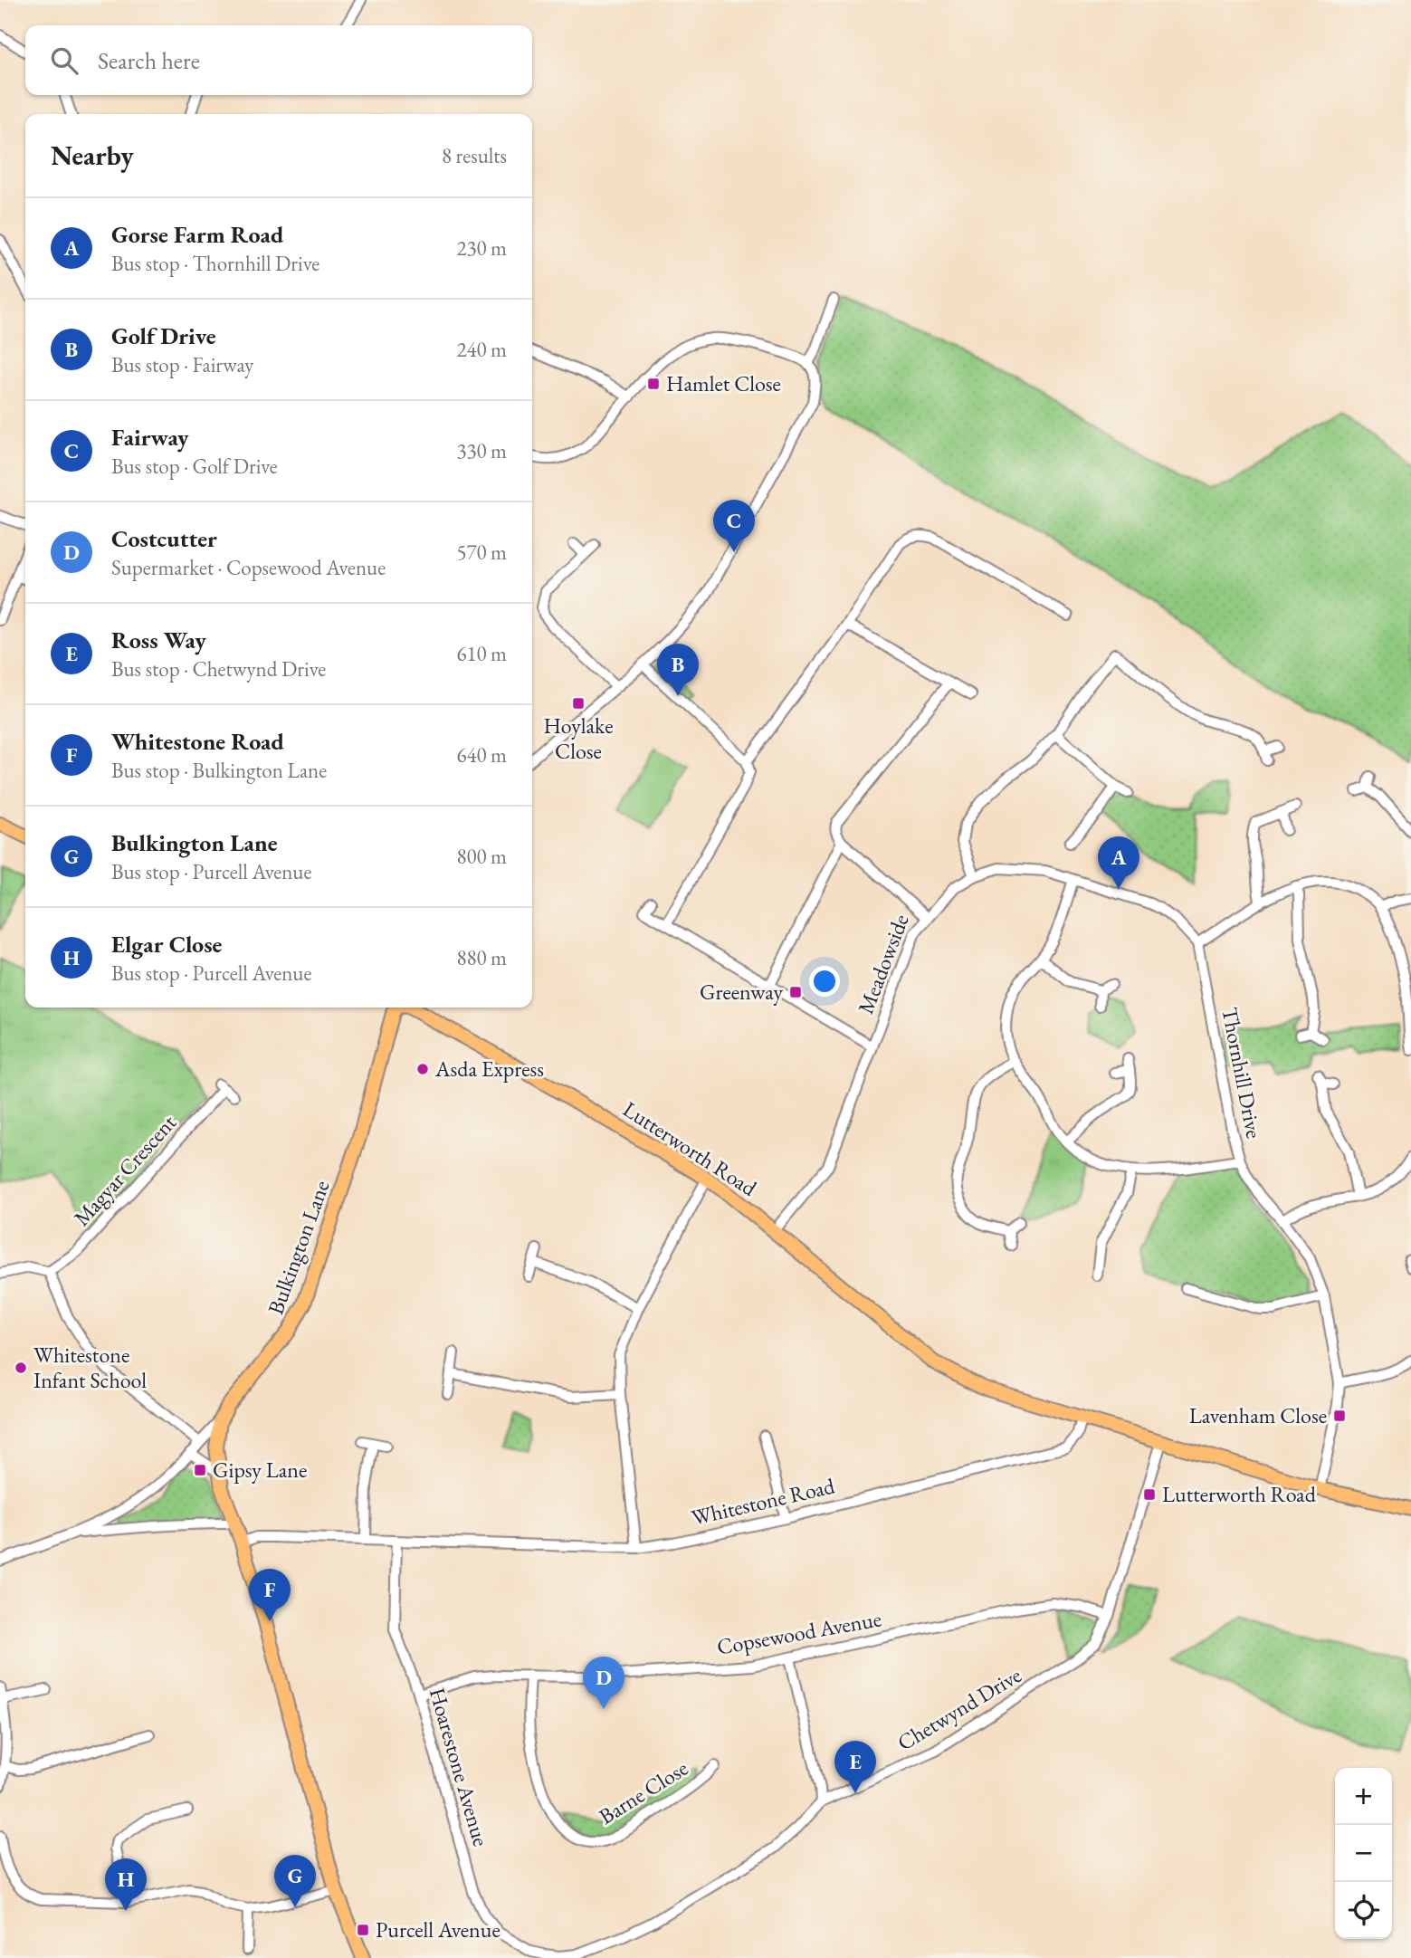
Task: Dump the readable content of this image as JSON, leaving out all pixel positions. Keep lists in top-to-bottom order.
{
  "streets": {
    "main road": ["Lutterworth Road", "Bulkington Lane"],
    "street": [
      "Meadowside",
      "Thornhill Drive",
      "Magyar Crescent",
      "Whitestone Road",
      "Copsewood Avenue",
      "Chetwynd Drive",
      "Hoarestone Avenue",
      "Barne Close"
    ]
  },
  "crossings": [
    ["Meadowside", "Lutterworth Road"],
    ["Thornhill Drive", "Lutterworth Road"],
    ["Lutterworth Road", "Whitestone Road"],
    ["Lutterworth Road", "Chetwynd Drive"],
    ["Bulkington Lane", "Whitestone Road"],
    ["Whitestone Road", "Hoarestone Avenue"],
    ["Copsewood Avenue", "Chetwynd Drive"],
    ["Copsewood Avenue", "Hoarestone Avenue"],
    ["Copsewood Avenue", "Barne Close"],
    ["Chetwynd Drive", "Hoarestone Avenue"]
  ],
  "places": {
    "transit": [
      "Hamlet Close",
      "Hoylake Close",
      "Greenway",
      "Lavenham Close",
      "Gipsy Lane",
      "Lutterworth Road",
      "Purcell Avenue"
    ],
    "other": ["Asda Express", "Whitestone Infant School"]
  },
  "page": {
    "search": "Search here",
    "heading": ["Nearby", "8 results"],
    "list": [
      {
        "mark": "A",
        "name": "Gorse Farm Road",
        "note": "Bus stop · Thornhill Drive",
        "value": "230 m"
      },
      {
        "mark": "B",
        "name": "Golf Drive",
        "note": "Bus stop · Fairway",
        "value": "240 m"
      },
      {
        "mark": "C",
        "name": "Fairway",
        "note": "Bus stop · Golf Drive",
        "value": "330 m"
      },
      {
        "mark": "D",
        "name": "Costcutter",
        "note": "Supermarket · Copsewood Avenue",
        "value": "570 m"
      },
      {
        "mark": "E",
        "name": "Ross Way",
        "note": "Bus stop · Chetwynd Drive",
        "value": "610 m"
      },
      {
        "mark": "F",
        "name": "Whitestone Road",
        "note": "Bus stop · Bulkington Lane",
        "value": "640 m"
      },
      {
        "mark": "G",
        "name": "Bulkington Lane",
        "note": "Bus stop · Purcell Avenue",
        "value": "800 m"
      },
      {
        "mark": "H",
        "name": "Elgar Close",
        "note": "Bus stop · Purcell Avenue",
        "value": "880 m"
      }
    ],
    "pins": [
      "C",
      "B",
      "A",
      "F",
      "D",
      "E",
      "G",
      "H"
    ],
    "map_buttons": ["+", "−"]
  }
}
